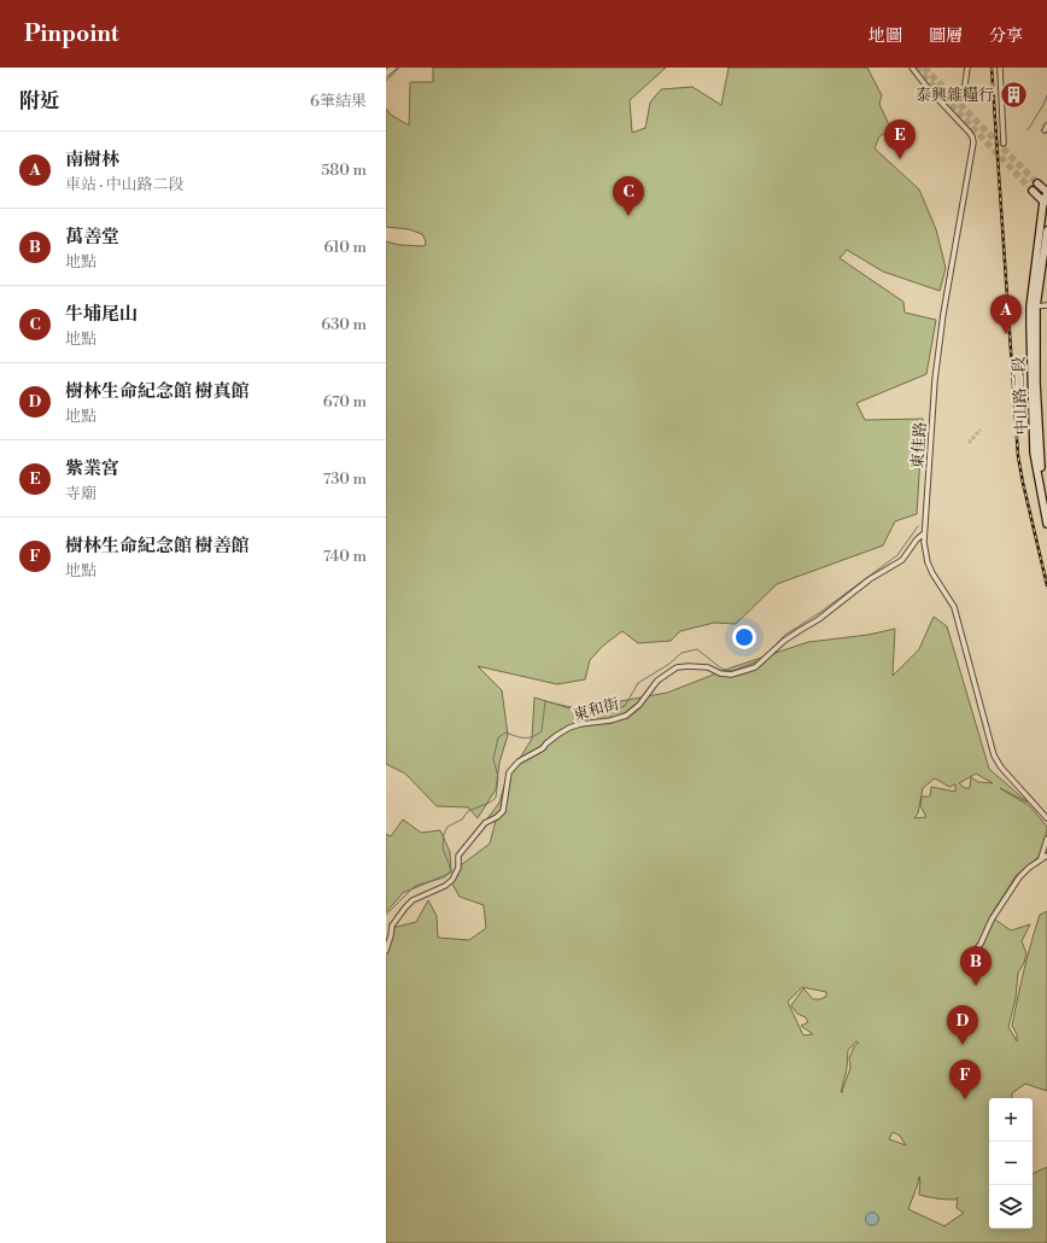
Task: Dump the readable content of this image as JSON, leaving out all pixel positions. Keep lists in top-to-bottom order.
{
  "streets": {
    "main road": ["中山路二段"],
    "street": ["東佳路", "東和街"]
  },
  "crossings": [
    ["東佳路", "東和街"]
  ],
  "places": {
    "building": ["泰興雜糧行"]
  },
  "page": {
    "header": "Pinpoint",
    "nav": ["地圖", "圖層", "分享"],
    "heading": ["附近", "6筆結果"],
    "pins": [
      "E",
      "C",
      "A",
      "B",
      "D",
      "F"
    ],
    "list": [
      {
        "mark": "A",
        "name": "南樹林",
        "note": "車站 · 中山路二段",
        "value": "580 m"
      },
      {
        "mark": "B",
        "name": "萬善堂",
        "note": "地點",
        "value": "610 m"
      },
      {
        "mark": "C",
        "name": "牛埔尾山",
        "note": "地點",
        "value": "630 m"
      },
      {
        "mark": "D",
        "name": "樹林生命紀念館 樹真館",
        "note": "地點",
        "value": "670 m"
      },
      {
        "mark": "E",
        "name": "紫業宮",
        "note": "寺廟",
        "value": "730 m"
      },
      {
        "mark": "F",
        "name": "樹林生命紀念館 樹善館",
        "note": "地點",
        "value": "740 m"
      }
    ],
    "map_buttons": ["+", "−"]
  }
}
